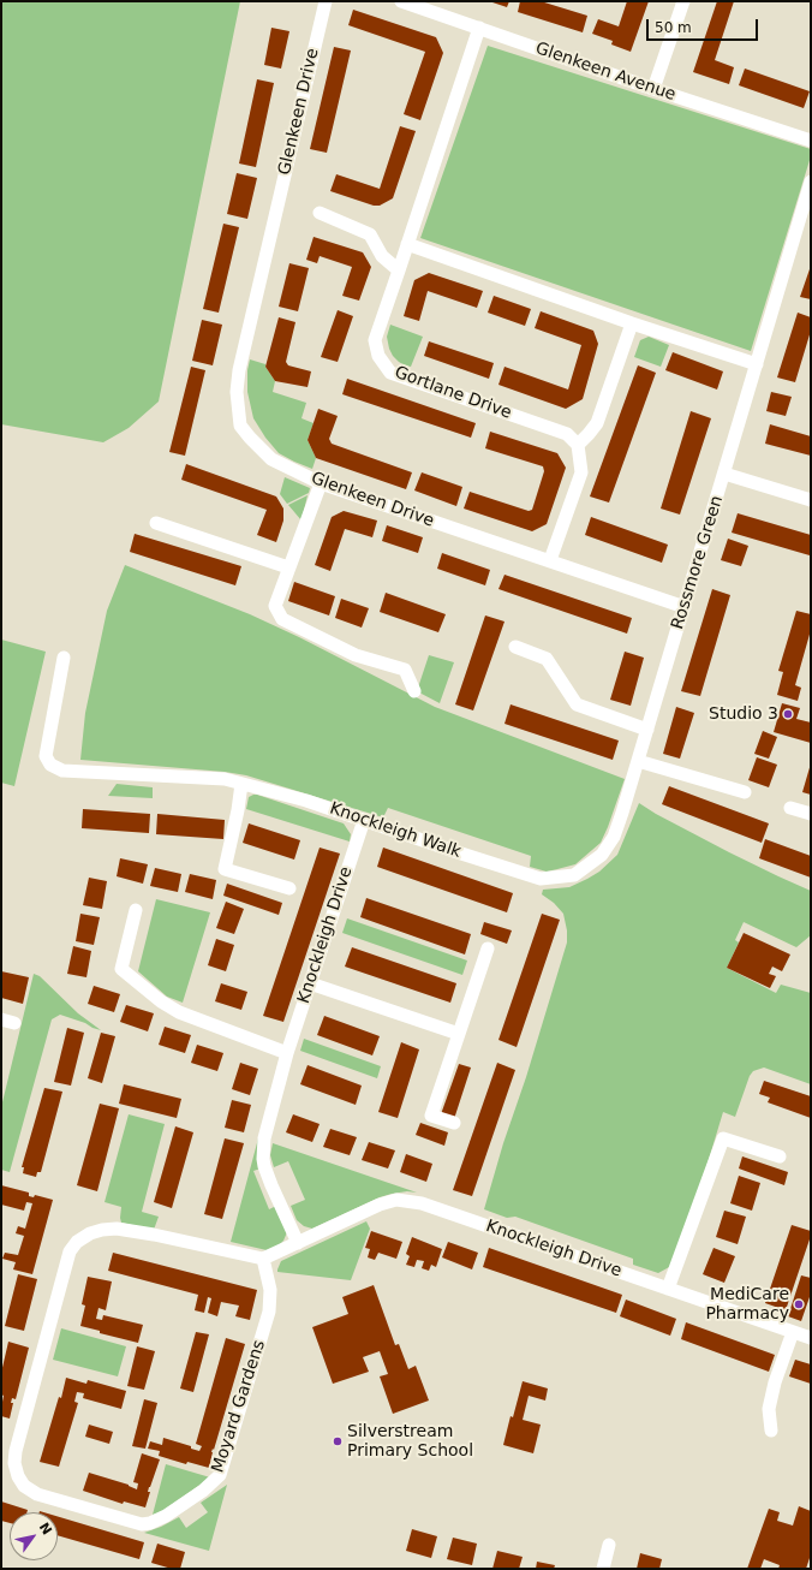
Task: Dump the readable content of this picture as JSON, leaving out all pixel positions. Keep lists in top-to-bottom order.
{
  "streets": {
    "street": [
      "Glenkeen Avenue",
      "Glenkeen Drive",
      "Gortlane Drive",
      "Rossmore Green",
      "Knockleigh Walk",
      "Knockleigh Drive",
      "Moyard Gardens"
    ]
  },
  "crossings": [
    ["Glenkeen Avenue", "Gortlane Drive"],
    ["Glenkeen Drive", "Rossmore Green"],
    ["Rossmore Green", "Knockleigh Walk"],
    ["Knockleigh Walk", "Knockleigh Drive"],
    ["Knockleigh Drive", "Moyard Gardens"]
  ],
  "places": ["Studio 3", "MediCare Pharmacy", "Silverstream Primary School"],
  "scale_bar": "50 m",
  "north": "top right"
}
